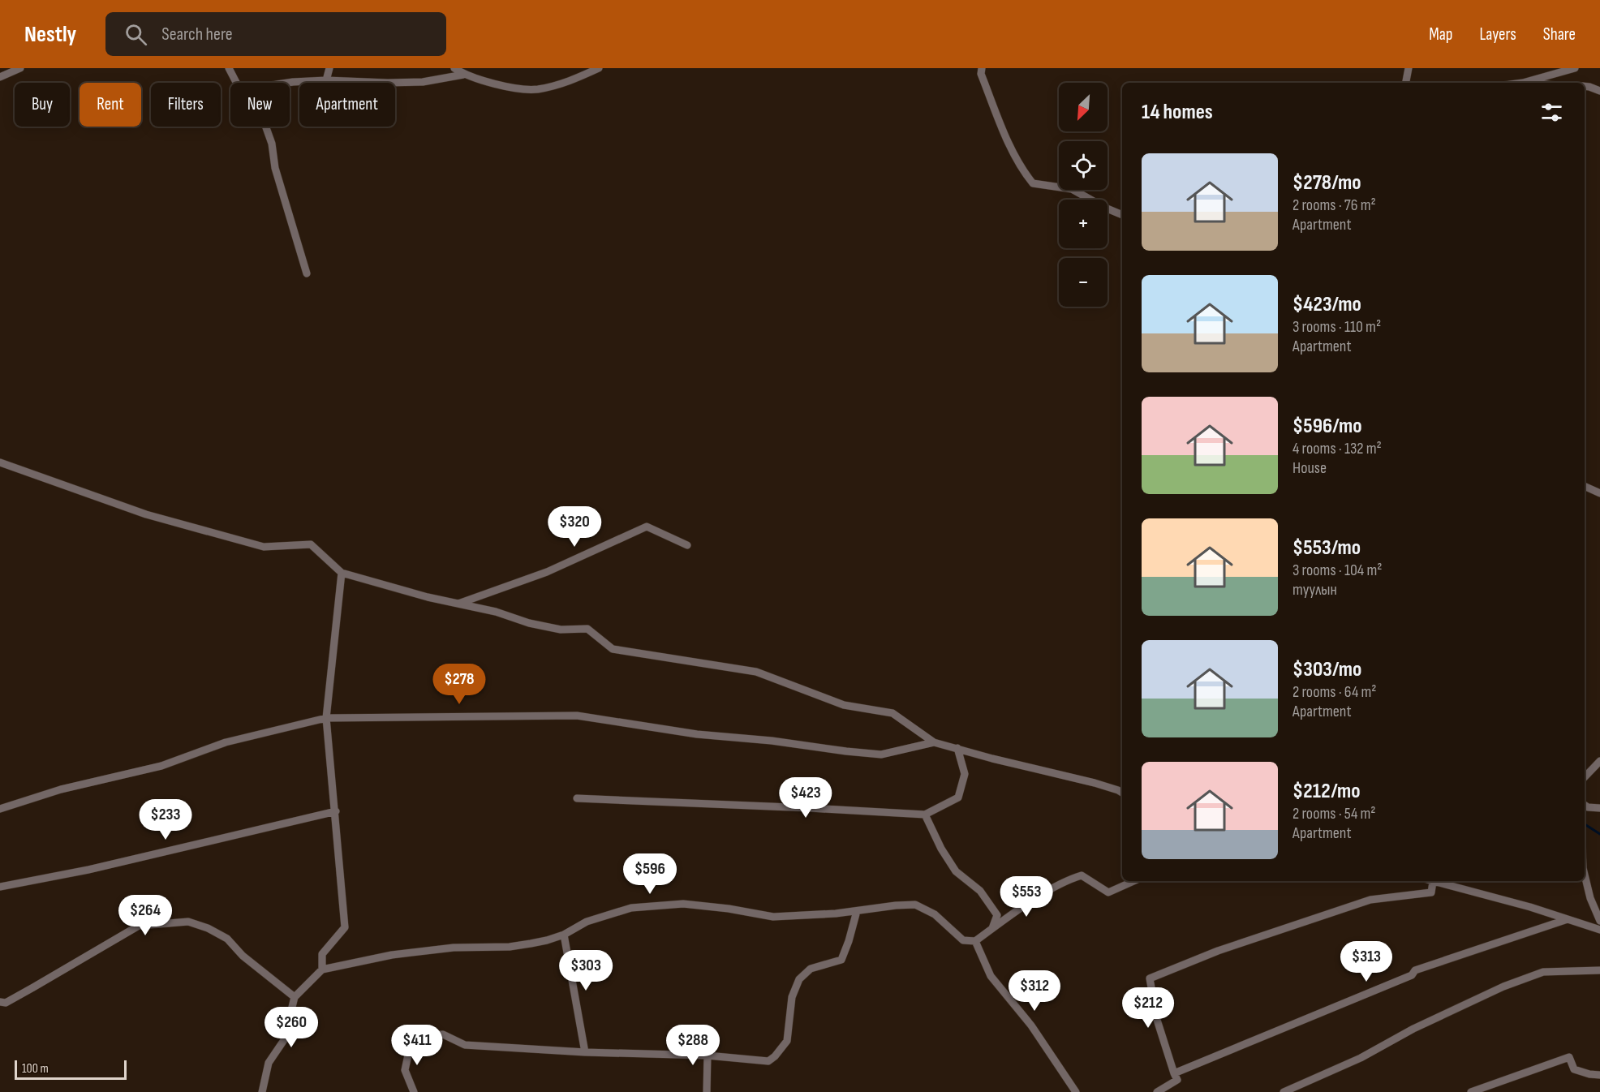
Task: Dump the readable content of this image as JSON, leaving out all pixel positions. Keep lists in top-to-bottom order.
{
  "scale_bar": "100 m",
  "north": "bottom left",
  "page": {
    "header": "Nestly",
    "search": "Search here",
    "nav": ["Map", "Layers", "Share"],
    "map_buttons": ["+", "−"],
    "chip": [
      "Buy",
      "Rent",
      "Filters",
      "New",
      "Apartment"
    ],
    "heading": "14 homes",
    "list": [
      {
        "name": "$278/mo",
        "note": "2 rooms · 76 m² · Apartment"
      },
      {
        "name": "$423/mo",
        "note": "3 rooms · 110 m² · Apartment"
      },
      {
        "name": "$596/mo",
        "note": "4 rooms · 132 m² · House"
      },
      {
        "name": "$553/mo",
        "note": "3 rooms · 104 m² · туулын"
      },
      {
        "name": "$303/mo",
        "note": "2 rooms · 64 m² · Apartment"
      },
      {
        "name": "$212/mo",
        "note": "2 rooms · 54 m² · Apartment"
      }
    ],
    "price": [
      "$320",
      "$278",
      "$423",
      "$233",
      "$596",
      "$553",
      "$264",
      "$313",
      "$303",
      "$312",
      "$212",
      "$260",
      "$411",
      "$288"
    ],
    "scale": "100 m"
  }
}
